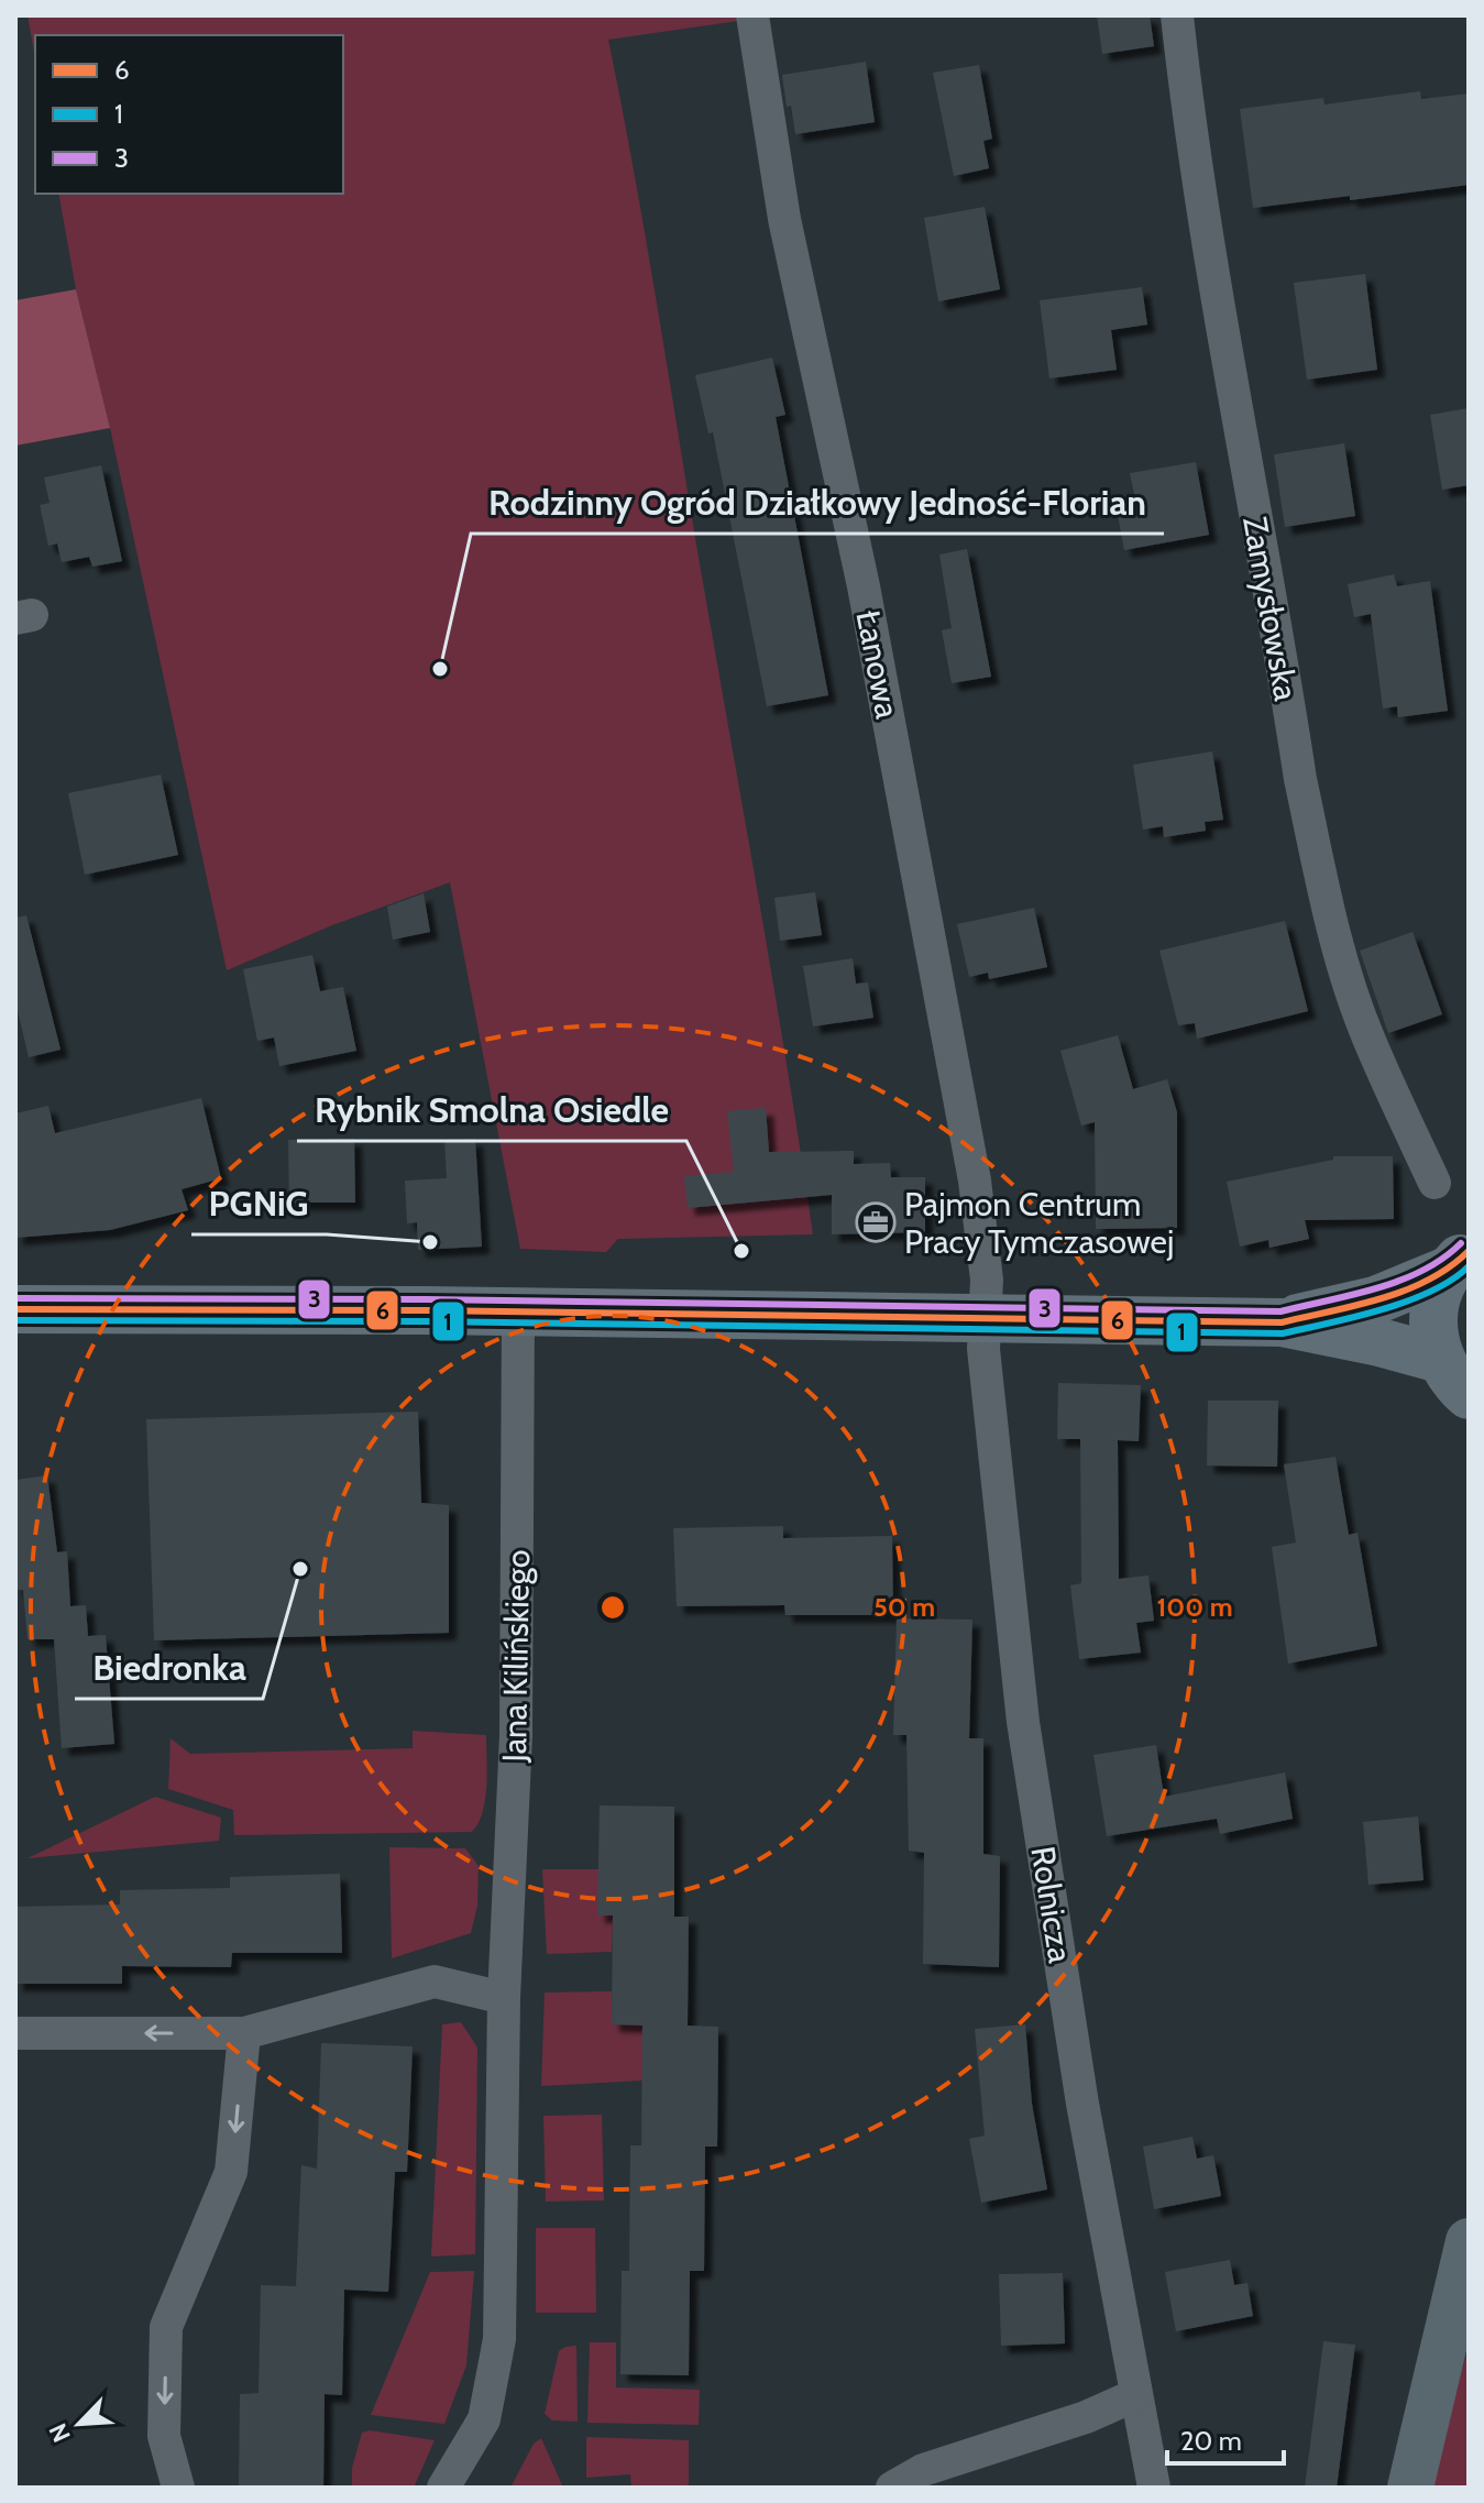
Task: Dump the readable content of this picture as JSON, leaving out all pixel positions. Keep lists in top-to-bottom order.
{
  "streets": {
    "street": [
      "Zamysłowska",
      "Łanowa",
      "Jana Kilińskiego",
      "Rolnicza"
    ]
  },
  "crossings": [
    ["Łanowa", "Rolnicza"]
  ],
  "places": {
    "other": [
      "Rodzinny Ogród Działkowy Jedność-Florian",
      "PGNiG",
      "Rybnik Smolna Osiedle",
      "Biedronka"
    ],
    "office": ["Pajmon Centrum Pracy Tymczasowej"]
  },
  "lines": ["transit line 3", "transit line 6", "transit line 1"],
  "legend": ["6", "1", "3"],
  "scale_bar": "20 m",
  "north": "bottom left",
  "rings": ["50 m", "100 m"]
}
